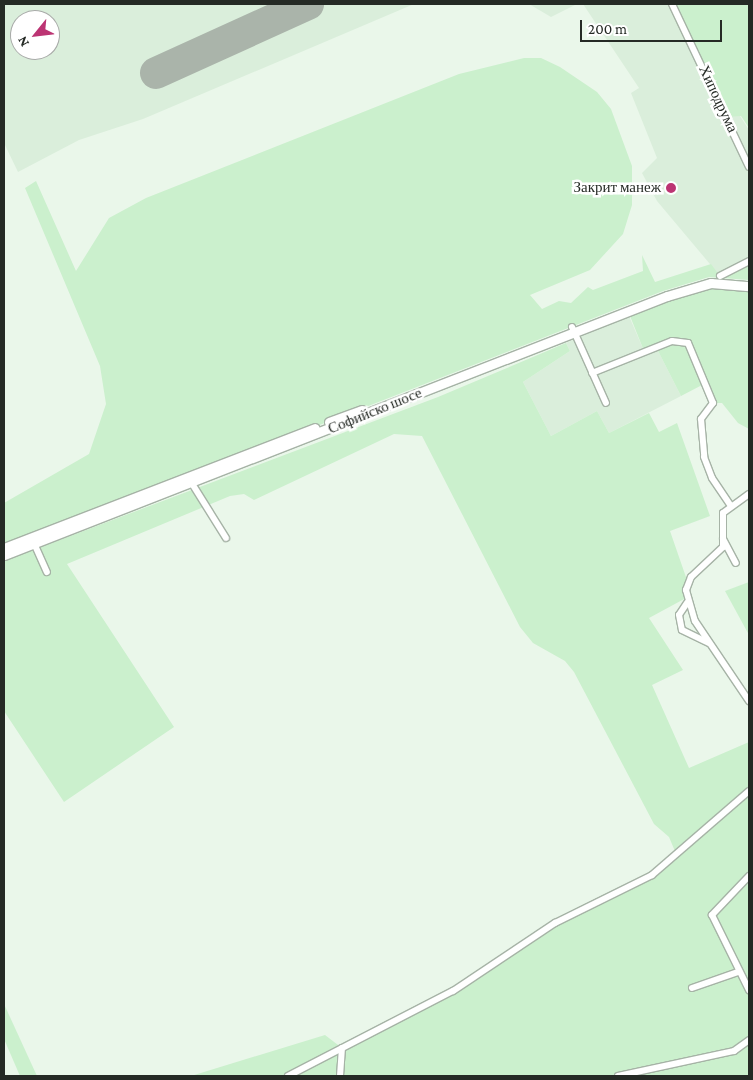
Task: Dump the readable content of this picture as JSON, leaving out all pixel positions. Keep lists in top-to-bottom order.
{
  "streets": {
    "main road": ["Софийско шосе"],
    "street": ["Хиподрума"]
  },
  "places": ["Закрит манеж"],
  "scale_bar": "200 m",
  "north": "bottom left"
}
